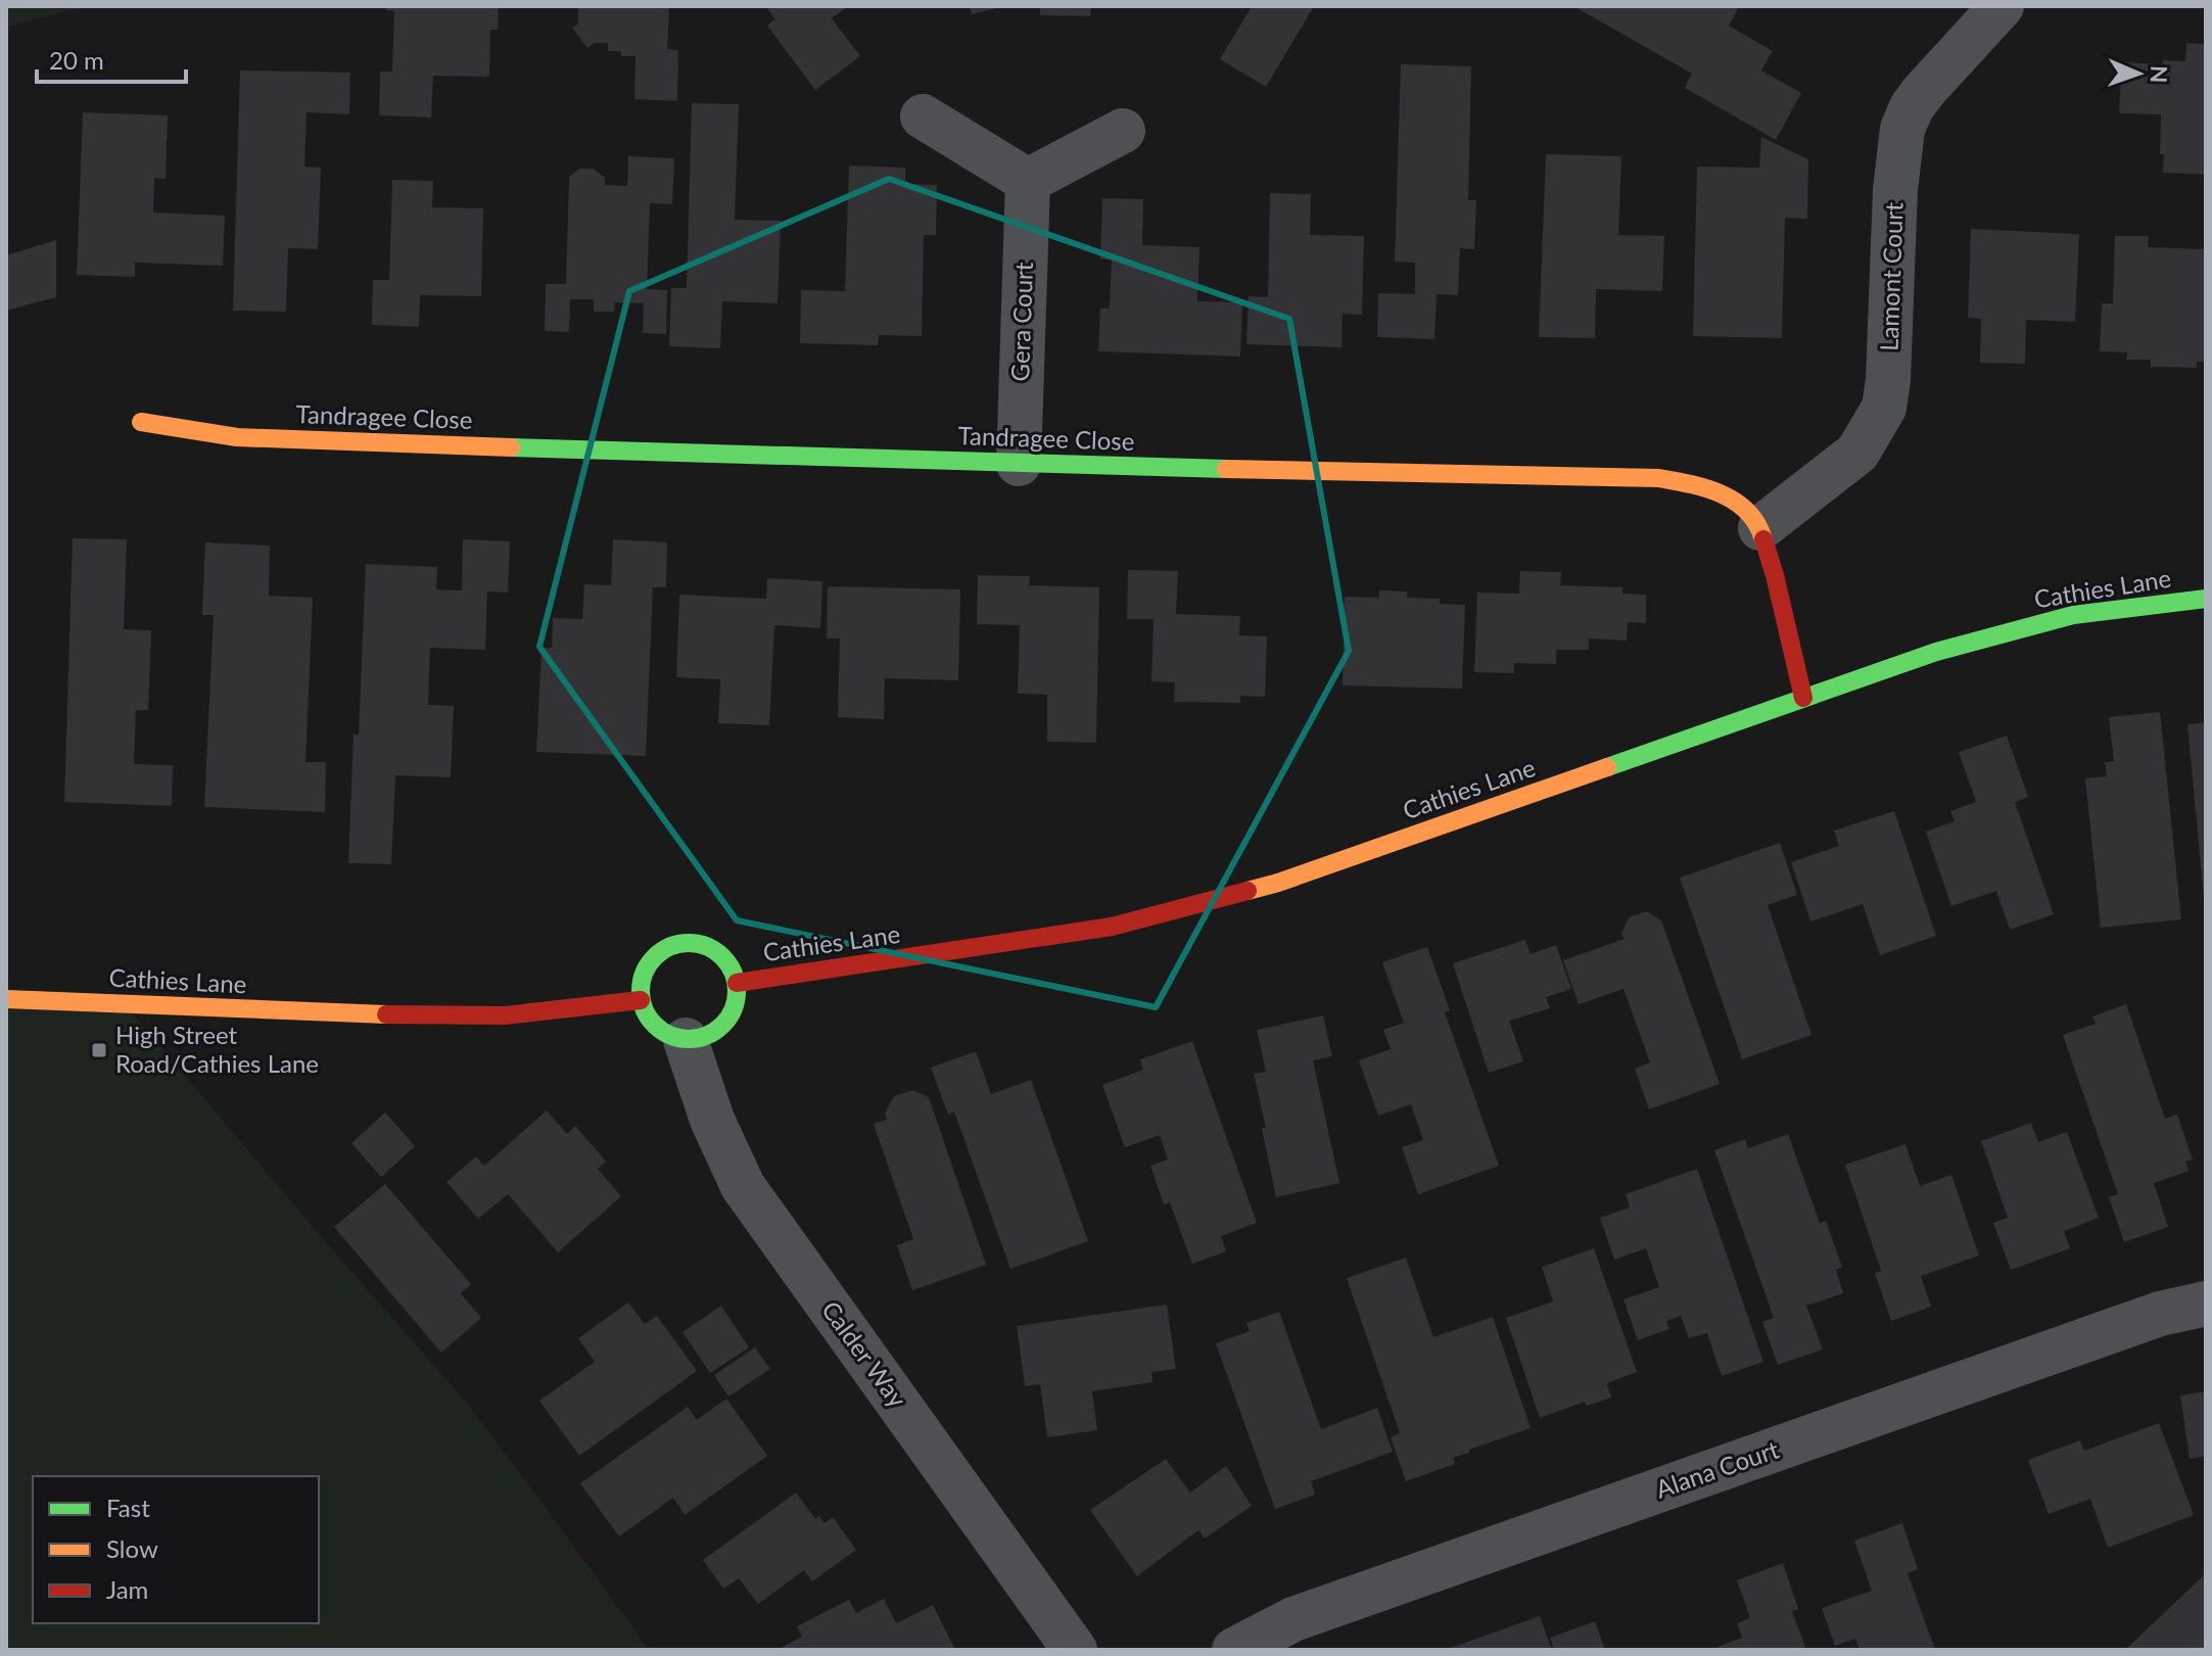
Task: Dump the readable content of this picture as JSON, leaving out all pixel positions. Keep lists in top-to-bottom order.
{
  "streets": {
    "street": [
      "Lamont Court",
      "Gera Court",
      "Tandragee Close",
      "Cathies Lane",
      "Calder Way",
      "Alana Court"
    ]
  },
  "crossings": [
    ["Lamont Court", "Tandragee Close"],
    ["Gera Court", "Tandragee Close"],
    ["Tandragee Close", "Cathies Lane"],
    ["Cathies Lane", "Calder Way"]
  ],
  "places": {
    "transit": ["High Street Road/Cathies Lane"]
  },
  "legend": ["Fast", "Slow", "Jam"],
  "scale_bar": "20 m",
  "north": "right"
}
